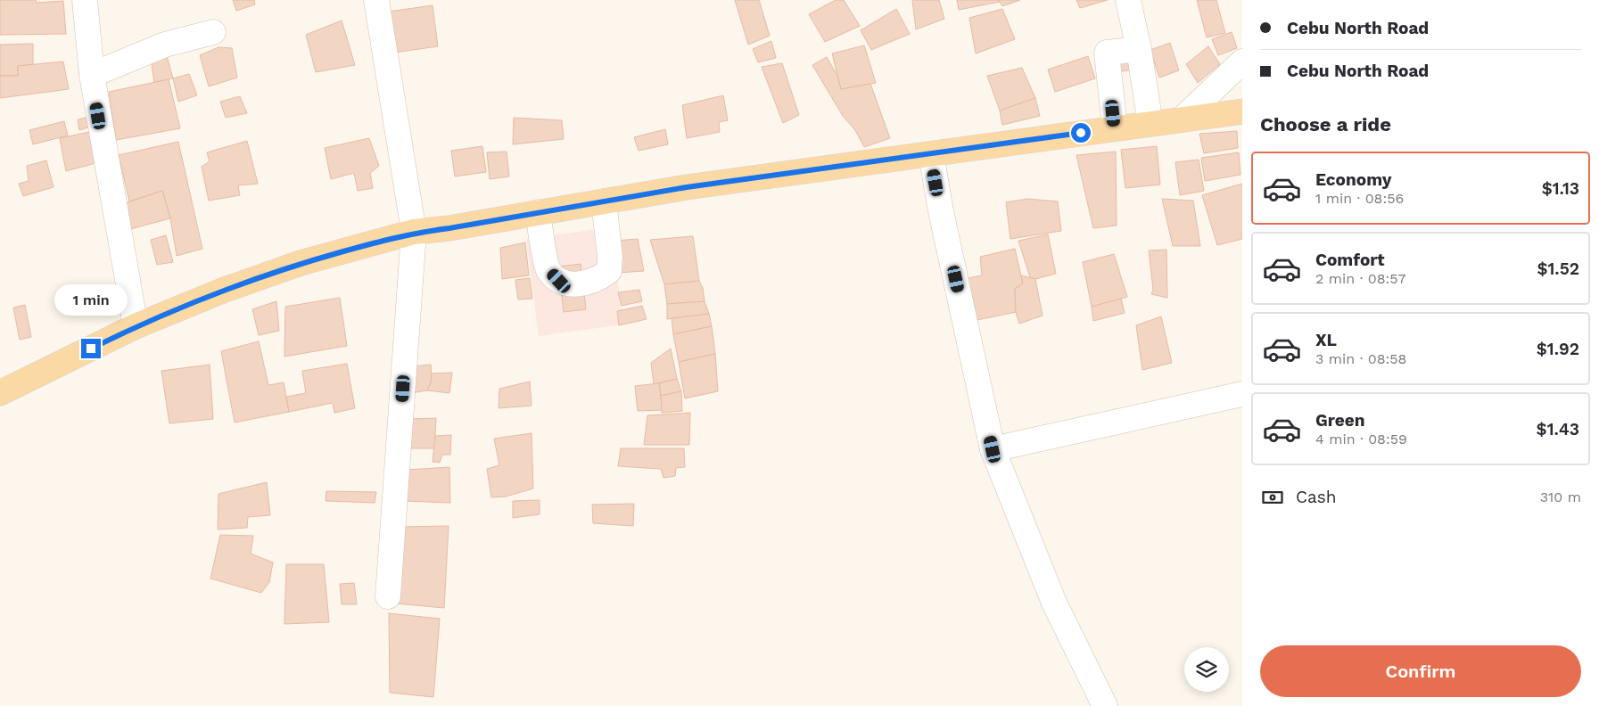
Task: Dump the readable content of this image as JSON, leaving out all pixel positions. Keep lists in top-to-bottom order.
{
  "page": {
    "banner": ["Cebu North Road", "Cebu North Road"],
    "heading": "Choose a ride",
    "list": [
      {
        "name": "Economy",
        "note": "1 min · 08:56",
        "value": "$1.13"
      },
      {
        "name": "Comfort",
        "note": "2 min · 08:57",
        "value": "$1.52"
      },
      {
        "name": "XL",
        "note": "3 min · 08:58",
        "value": "$1.92"
      },
      {
        "name": "Green",
        "note": "4 min · 08:59",
        "value": "$1.43"
      }
    ],
    "bubble": "1 min",
    "pay": ["Cash", "310 m"],
    "buttons": "Confirm"
  }
}
